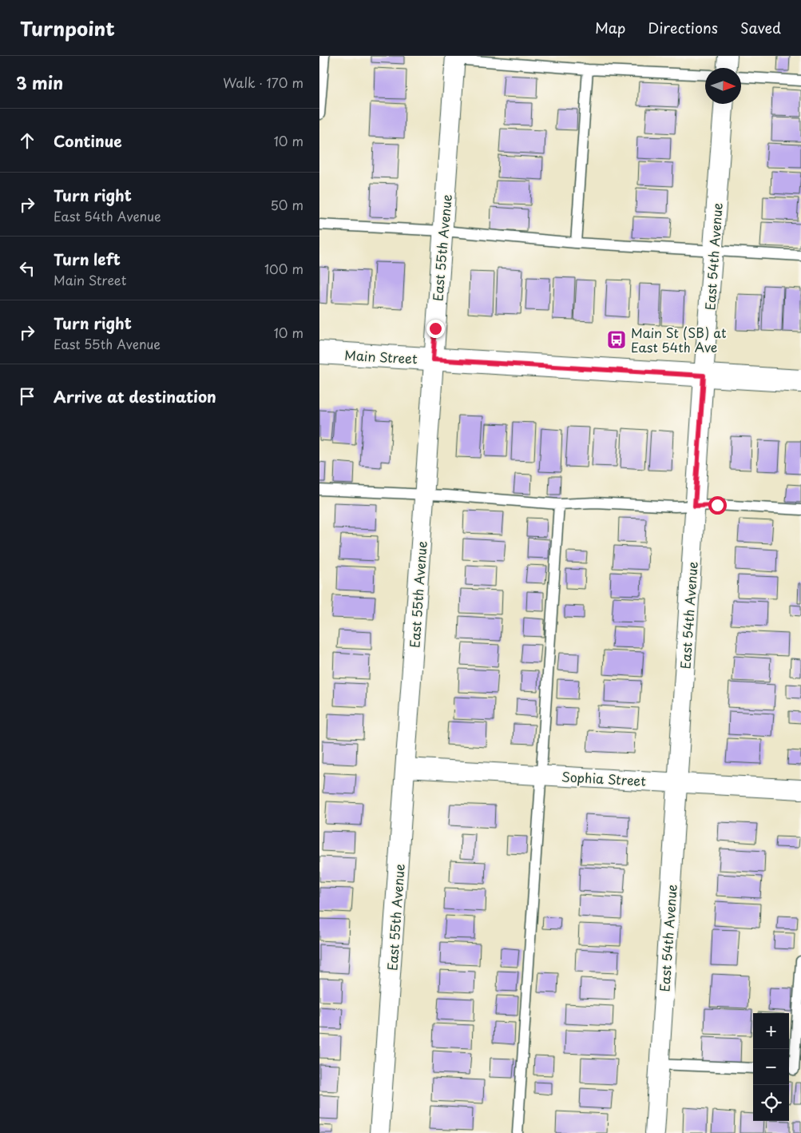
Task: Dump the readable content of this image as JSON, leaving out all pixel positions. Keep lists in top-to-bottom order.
{
  "streets": {
    "main road": ["Main Street"],
    "street": ["East 55th Avenue", "East 54th Avenue", "Sophia Street"]
  },
  "crossings": [
    ["East 55th Avenue", "Main Street"],
    ["East 55th Avenue", "Sophia Street"],
    ["East 54th Avenue", "Main Street"],
    ["East 54th Avenue", "Sophia Street"]
  ],
  "places": {
    "bus stop": ["Main St (SB) at East 54th Ave"]
  },
  "north": "right",
  "page": {
    "header": "Turnpoint",
    "nav": ["Map", "Directions", "Saved"],
    "heading": ["3 min", "Walk · 170 m"],
    "list": [
      ["Continue", "10 m"],
      ["Turn right", "East 54th Avenue", "50 m"],
      ["Turn left", "Main Street", "100 m"],
      ["Turn right", "East 55th Avenue", "10 m"],
      "Arrive at destination"
    ],
    "map_buttons": ["+", "−"]
  }
}
